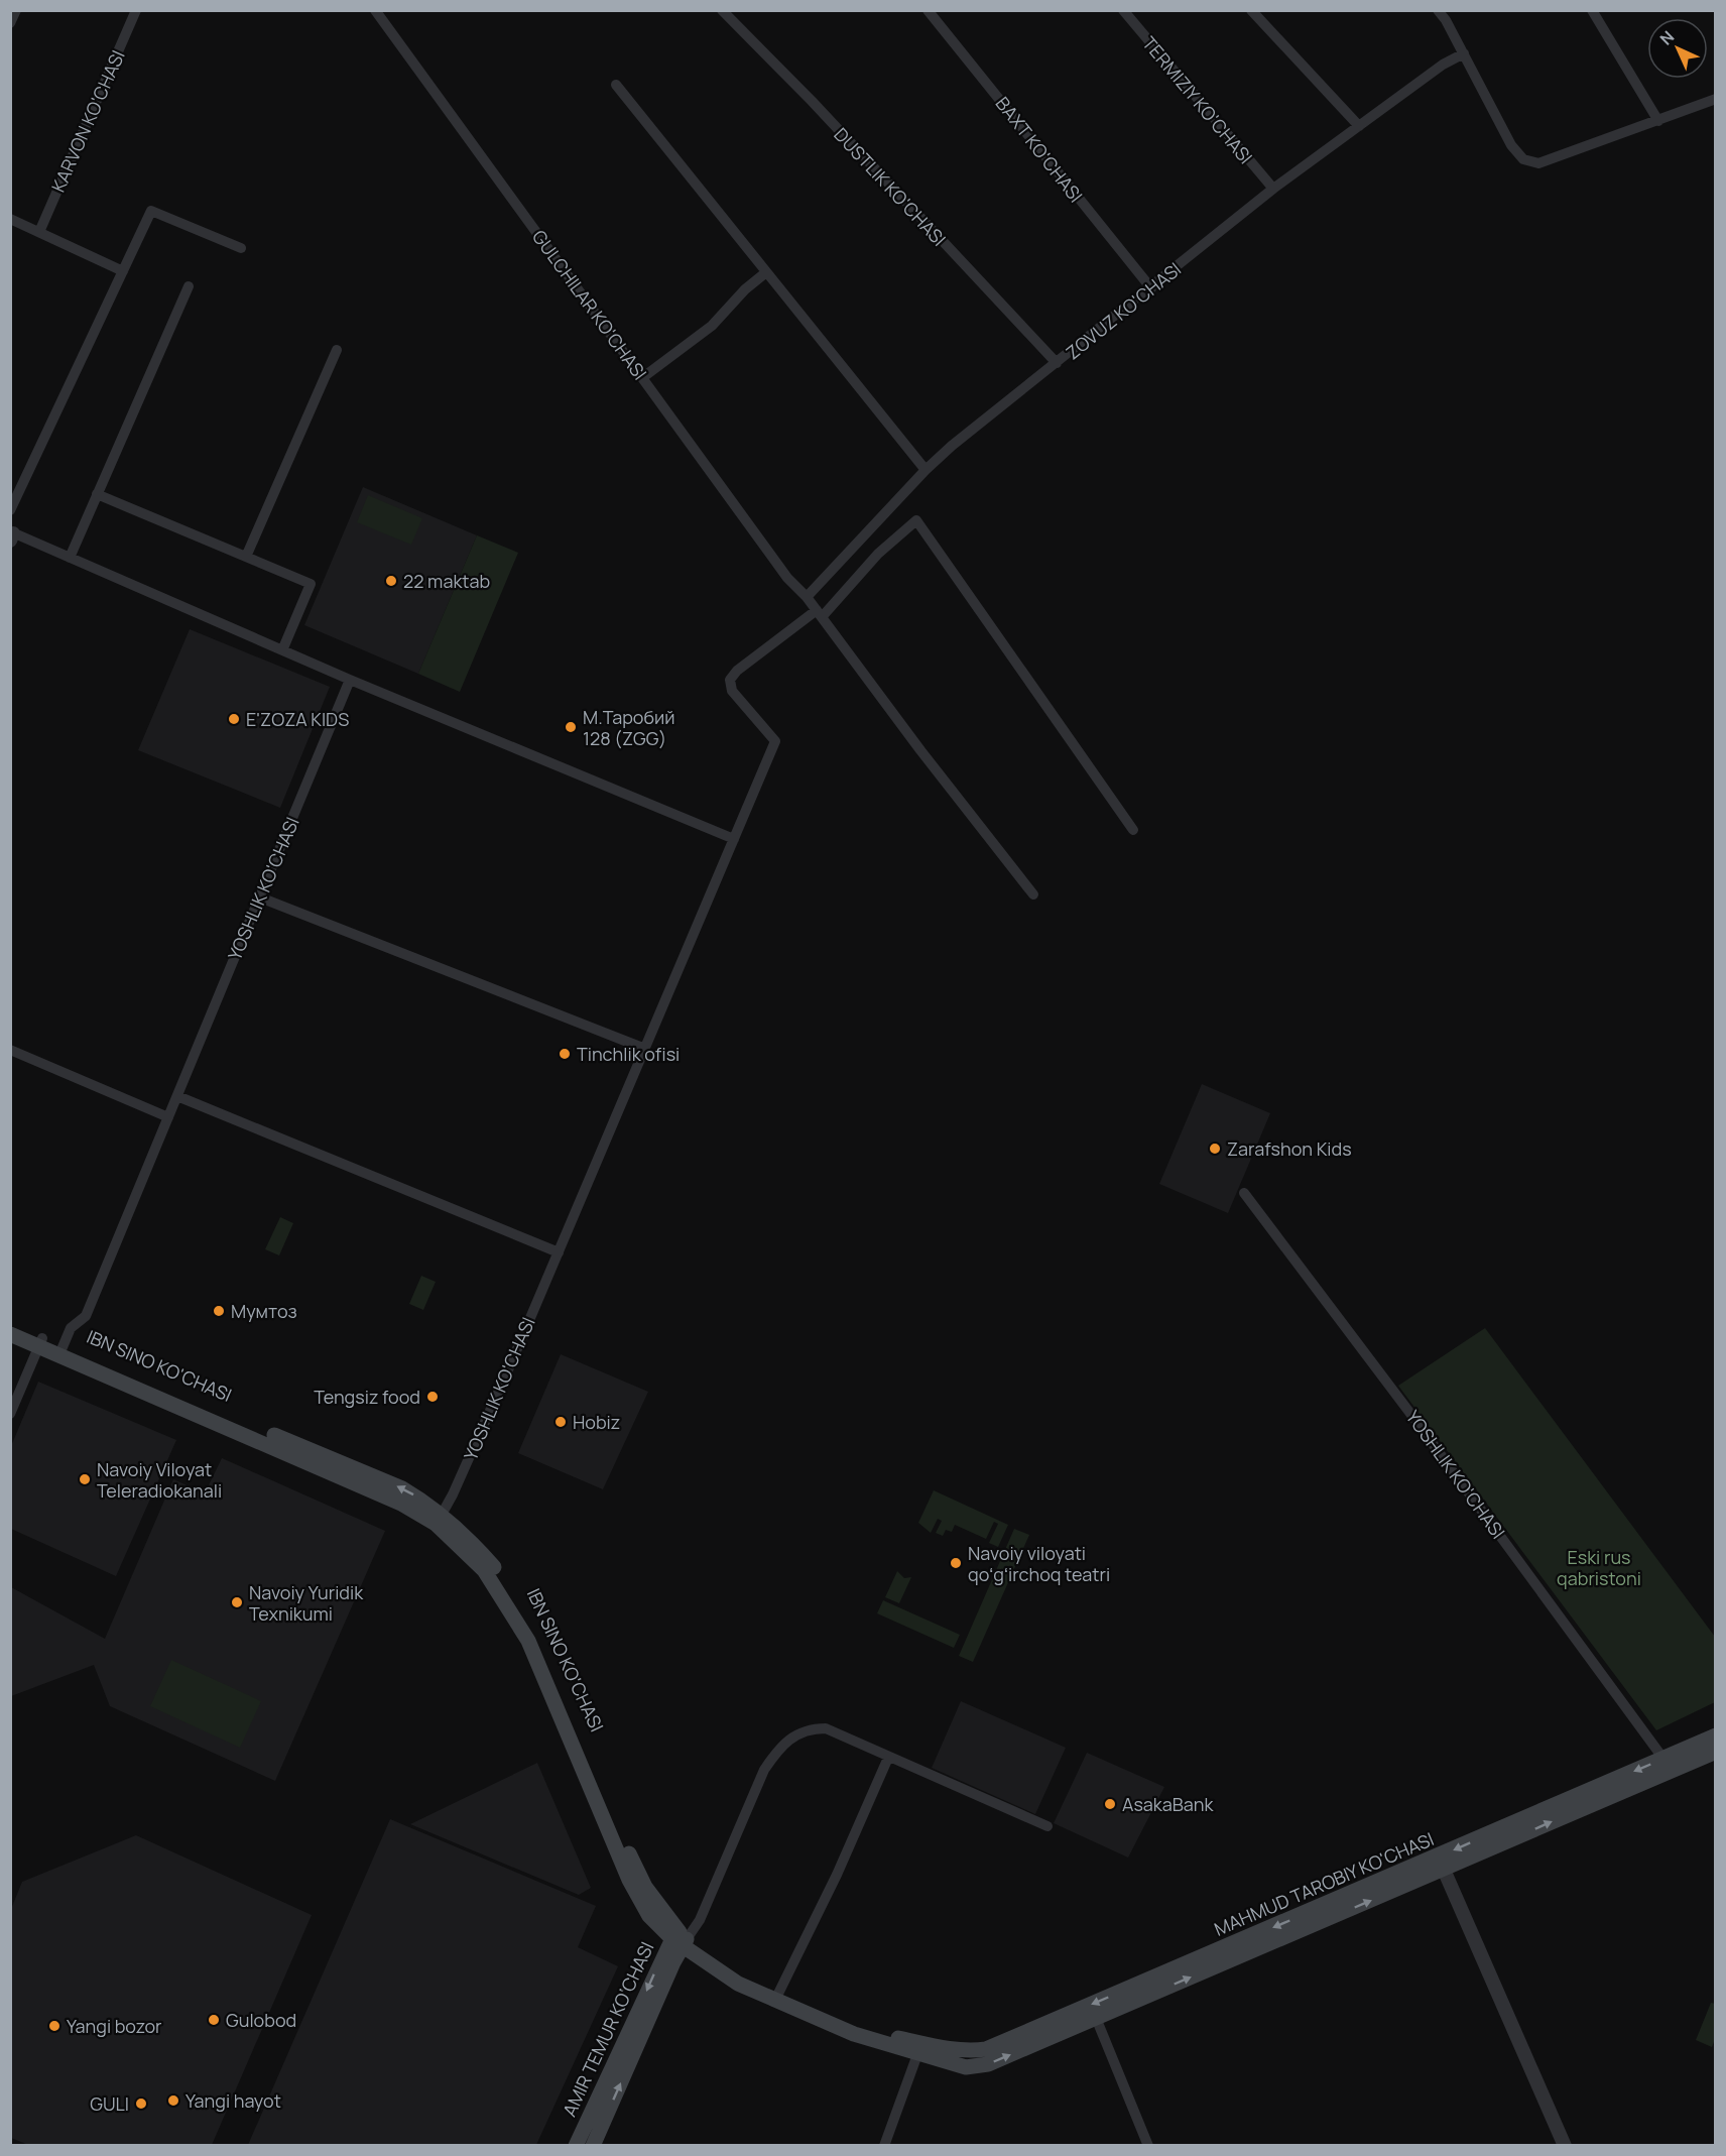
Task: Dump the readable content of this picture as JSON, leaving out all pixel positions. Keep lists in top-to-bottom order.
{
  "streets": {
    "main road": ["MAHMUD TAROBIY KO'CHASI", "AMIR TEMUR KO‘CHASI"],
    "street": [
      "TERMIZIY KO'CHASI",
      "KARVON KO'CHASI",
      "BAXT KO'CHASI",
      "DUSTLIK KO'CHASI",
      "GULCHILAR KO'CHASI",
      "ZOVUZ KO'CHASI",
      "YOSHLIK KO'CHASI"
    ]
  },
  "crossings": [
    ["TERMIZIY KO'CHASI", "ZOVUZ KO'CHASI"],
    ["BAXT KO'CHASI", "ZOVUZ KO'CHASI"],
    ["DUSTLIK KO'CHASI", "ZOVUZ KO'CHASI"],
    ["GULCHILAR KO'CHASI", "ZOVUZ KO'CHASI"],
    ["GULCHILAR KO'CHASI", "YOSHLIK KO'CHASI"],
    ["YOSHLIK KO'CHASI", "MAHMUD TAROBIY KO'CHASI"],
    ["MAHMUD TAROBIY KO'CHASI", "AMIR TEMUR KO‘CHASI"]
  ],
  "parks": ["Eski rus qabristoni"],
  "places": [
    "22 maktab",
    "E'ZOZA KIDS",
    "М.Таробий 128 (ZGG)",
    "Tinchlik ofisi",
    "Zarafshon Kids",
    "Мумтоз",
    "Tengsiz food",
    "Hobiz",
    "Navoiy Viloyat Teleradiokanali",
    "Navoiy viloyati qoʻgʻirchoq teatri",
    "Navoiy Yuridik Texnikumi",
    "AsakaBank",
    "Gulobod",
    "Yangi bozor",
    "Yangi hayot",
    "GULI"
  ],
  "north": "top left"
}
